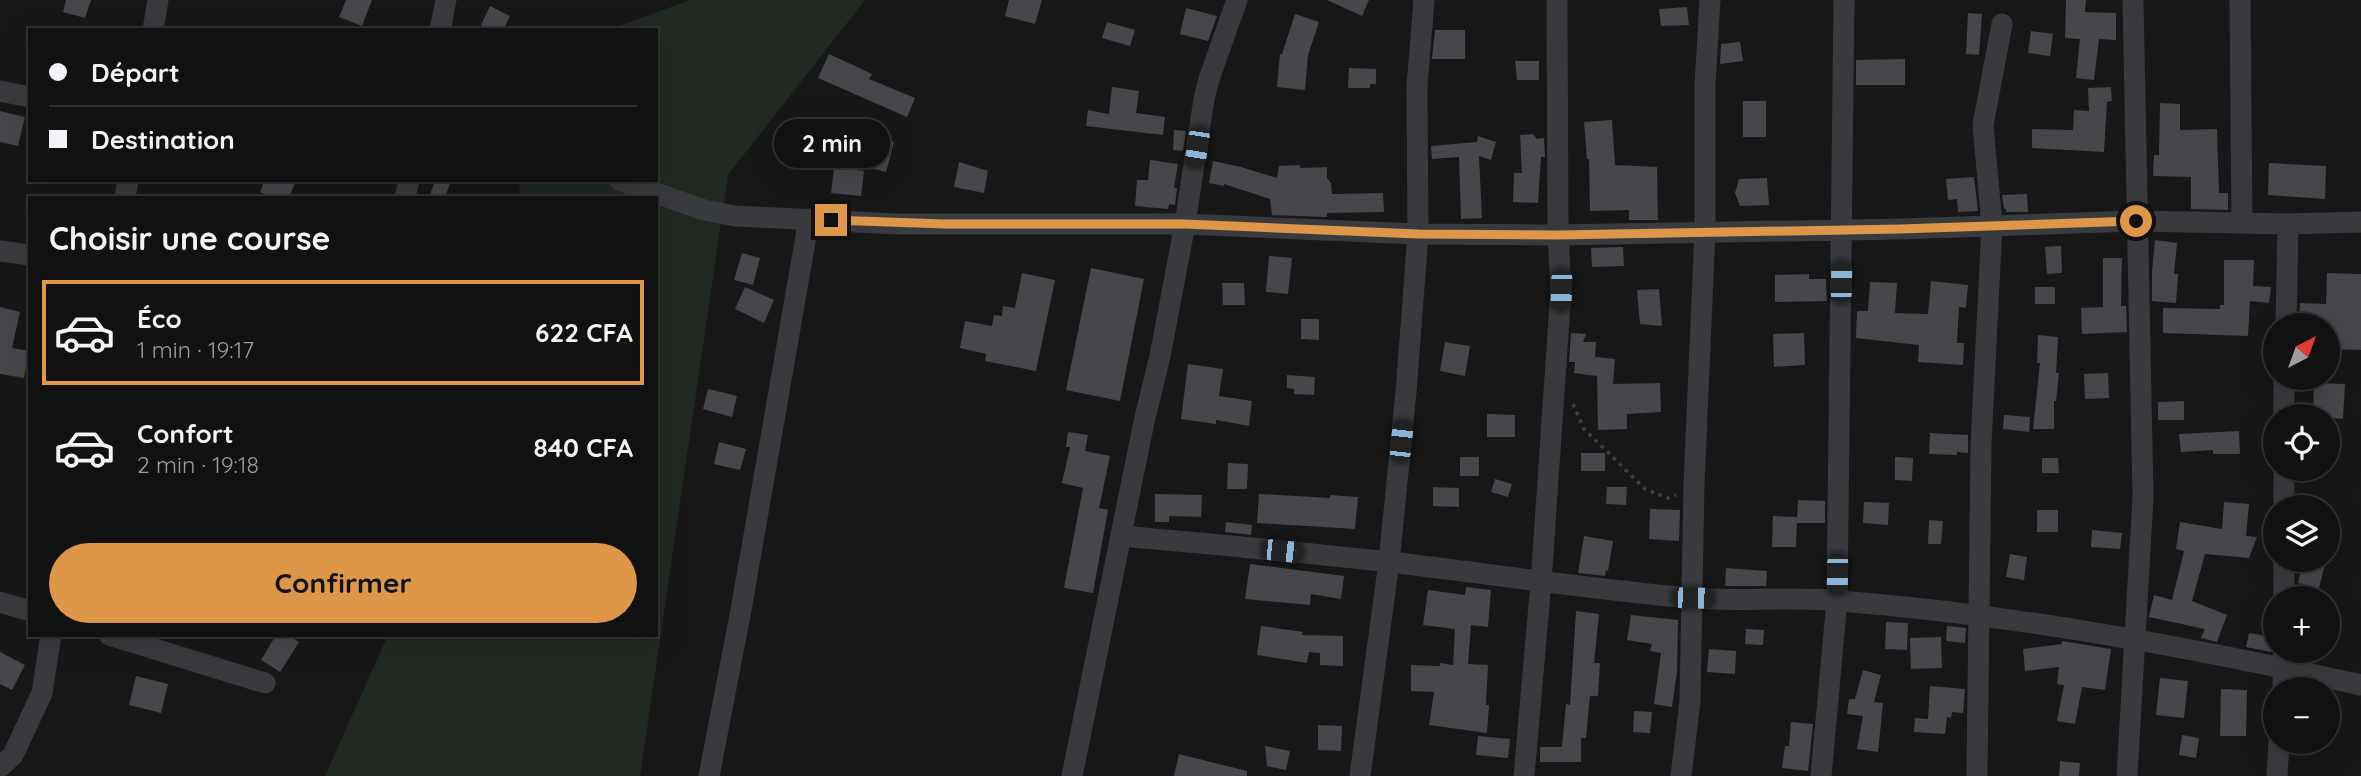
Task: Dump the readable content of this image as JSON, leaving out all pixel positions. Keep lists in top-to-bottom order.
{
  "north": "top right",
  "page": {
    "banner": ["Départ", "Destination"],
    "bubble": "2 min",
    "heading": "Choisir une course",
    "list": [
      {
        "name": "Éco",
        "note": "1 min · 19:17",
        "value": "622 CFA"
      },
      {
        "name": "Confort",
        "note": "2 min · 19:18",
        "value": "840 CFA"
      }
    ],
    "map_buttons": ["+", "−"],
    "buttons": "Confirmer"
  }
}
